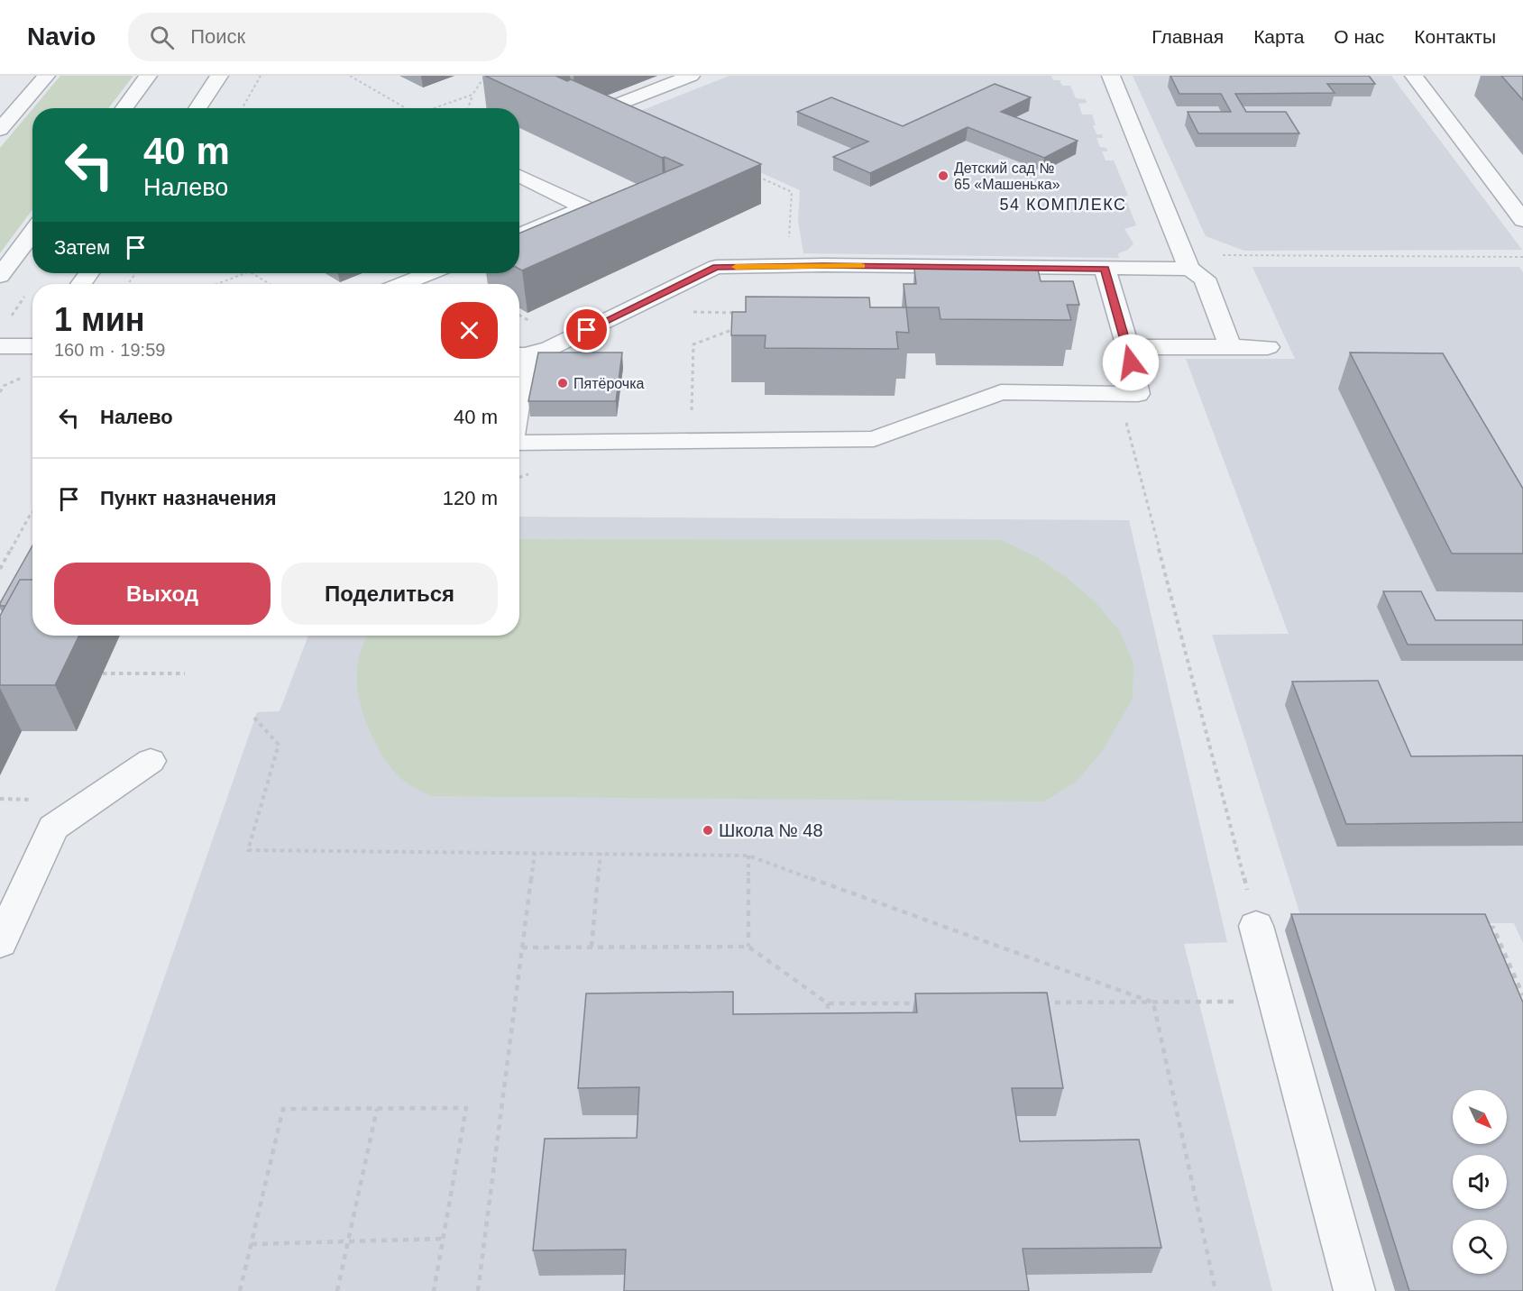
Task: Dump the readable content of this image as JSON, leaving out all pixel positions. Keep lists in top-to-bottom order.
{
  "districts": ["54 КОМПЛЕКС"],
  "places": ["Детский сад № 65 «Машенька»", "Пятёрочка", "Школа № 48"],
  "north": "bottom right",
  "page": {
    "header": "Navio",
    "search": "Поиск",
    "nav": [
      "Главная",
      "Карта",
      "О нас",
      "Контакты"
    ],
    "turn": ["40 m", "Налево"],
    "then": "Затем",
    "heading": ["1 мин", "160 m · 19:59"],
    "list": [
      {
        "name": "Налево",
        "value": "40 m"
      },
      {
        "name": "Пункт назначения",
        "value": "120 m"
      }
    ],
    "buttons": ["Выход", "Поделиться"]
  }
}
